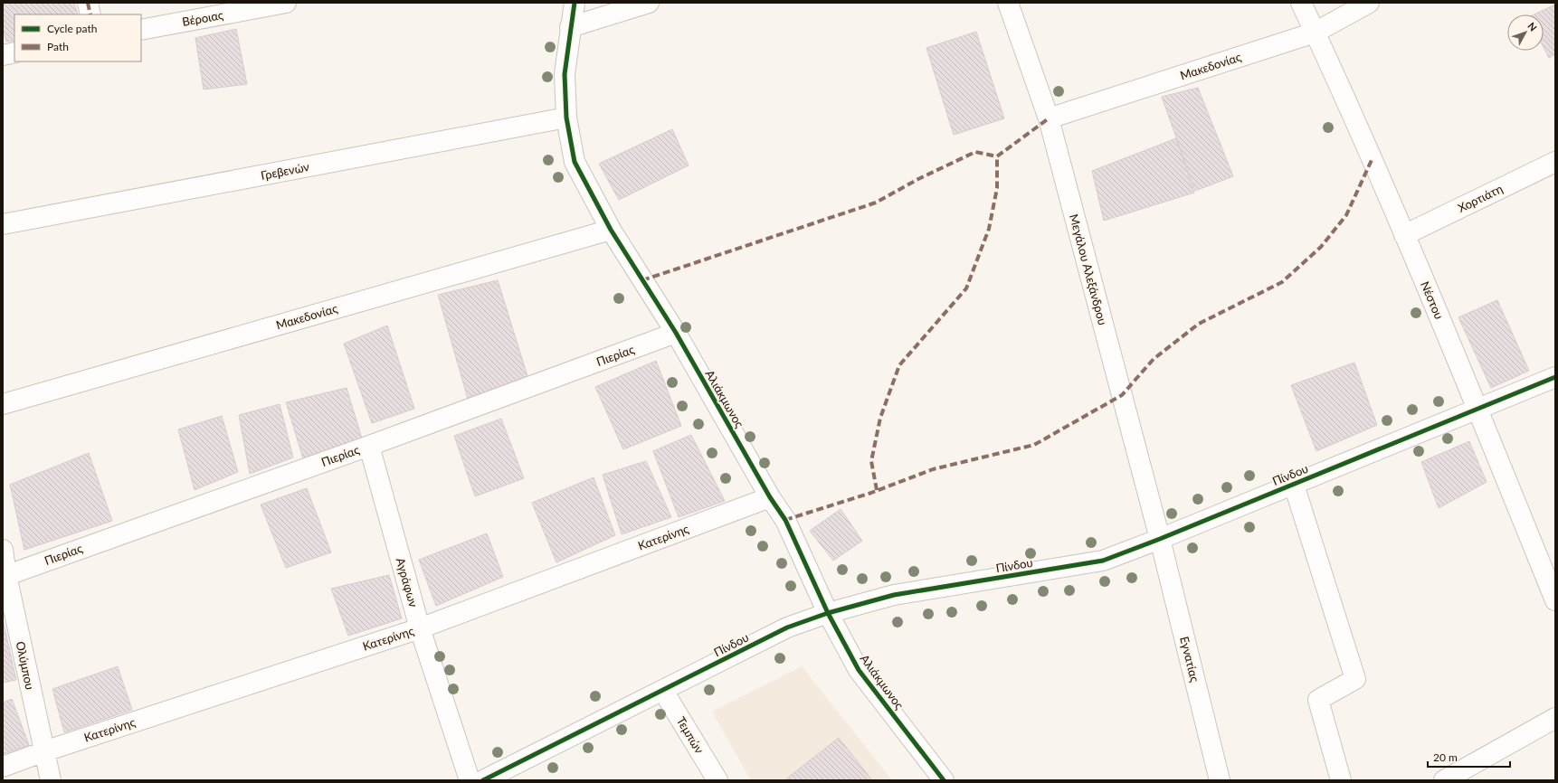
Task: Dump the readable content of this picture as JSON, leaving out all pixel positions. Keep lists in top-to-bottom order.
{
  "streets": {
    "street": [
      "Βέροιας",
      "Μακεδονίας",
      "Γρεβενών",
      "Χορτιάτη",
      "Μεγάλου Αλεξάνδρου",
      "Νέστου",
      "Πιερίας",
      "Αλιάκμωνος",
      "Πίνδου",
      "Κατερίνης",
      "Αγράφων",
      "Εγνατίας",
      "Ολύμπου",
      "Τεμπών"
    ]
  },
  "crossings": [
    ["Μακεδονίας", "Μεγάλου Αλεξάνδρου"],
    ["Μακεδονίας", "Νέστου"],
    ["Μακεδονίας", "Αλιάκμωνος"],
    ["Γρεβενών", "Αλιάκμωνος"],
    ["Χορτιάτη", "Νέστου"],
    ["Μεγάλου Αλεξάνδρου", "Πίνδου"],
    ["Μεγάλου Αλεξάνδρου", "Εγνατίας"],
    ["Νέστου", "Πίνδου"],
    ["Πιερίας", "Αλιάκμωνος"],
    ["Πιερίας", "Αγράφων"],
    ["Πιερίας", "Ολύμπου"],
    ["Αλιάκμωνος", "Πίνδου"],
    ["Αλιάκμωνος", "Κατερίνης"],
    ["Πίνδου", "Εγνατίας"],
    ["Πίνδου", "Τεμπών"],
    ["Κατερίνης", "Αγράφων"],
    ["Κατερίνης", "Ολύμπου"]
  ],
  "legend": ["Cycle path", "Path"],
  "scale_bar": "20 m",
  "north": "top right"
}
